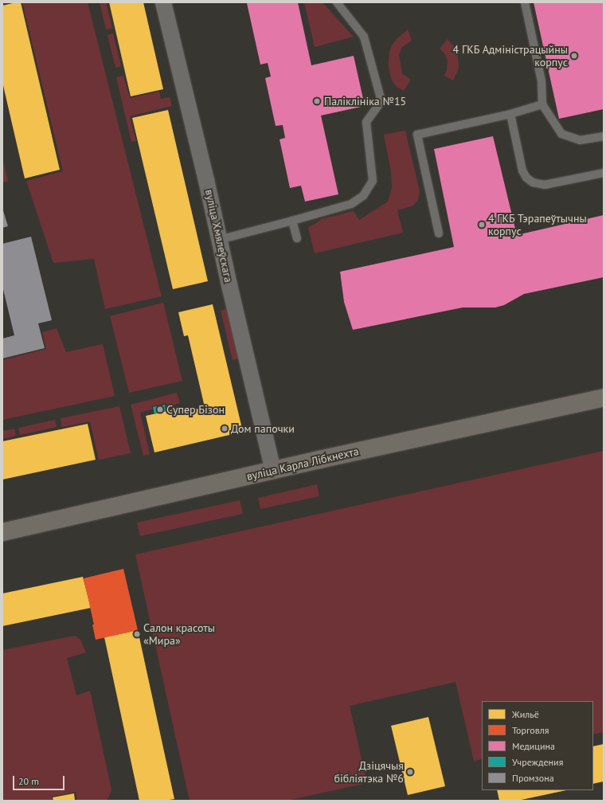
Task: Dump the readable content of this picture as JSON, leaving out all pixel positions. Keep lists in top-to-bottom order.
{
  "streets": {
    "main road": ["вуліца Карла Лібкнехта"],
    "street": ["вуліца Хмялеўскага"]
  },
  "crossings": [
    ["вуліца Хмялеўскага", "вуліца Карла Лібкнехта"]
  ],
  "places": [
    "4 ГКБ Адміністрацыйны корпус",
    "Паліклініка №15",
    "4 ГКБ Тэрапеўтычны корпус",
    "Супер Бізон",
    "Дом папочки",
    "Салон красоты «Мира»",
    "Дзіцячыя бібліятэка №6"
  ],
  "legend": [
    "Жильё",
    "Торговля",
    "Медицина",
    "Учреждения",
    "Промзона"
  ],
  "scale_bar": "20 m"
}
